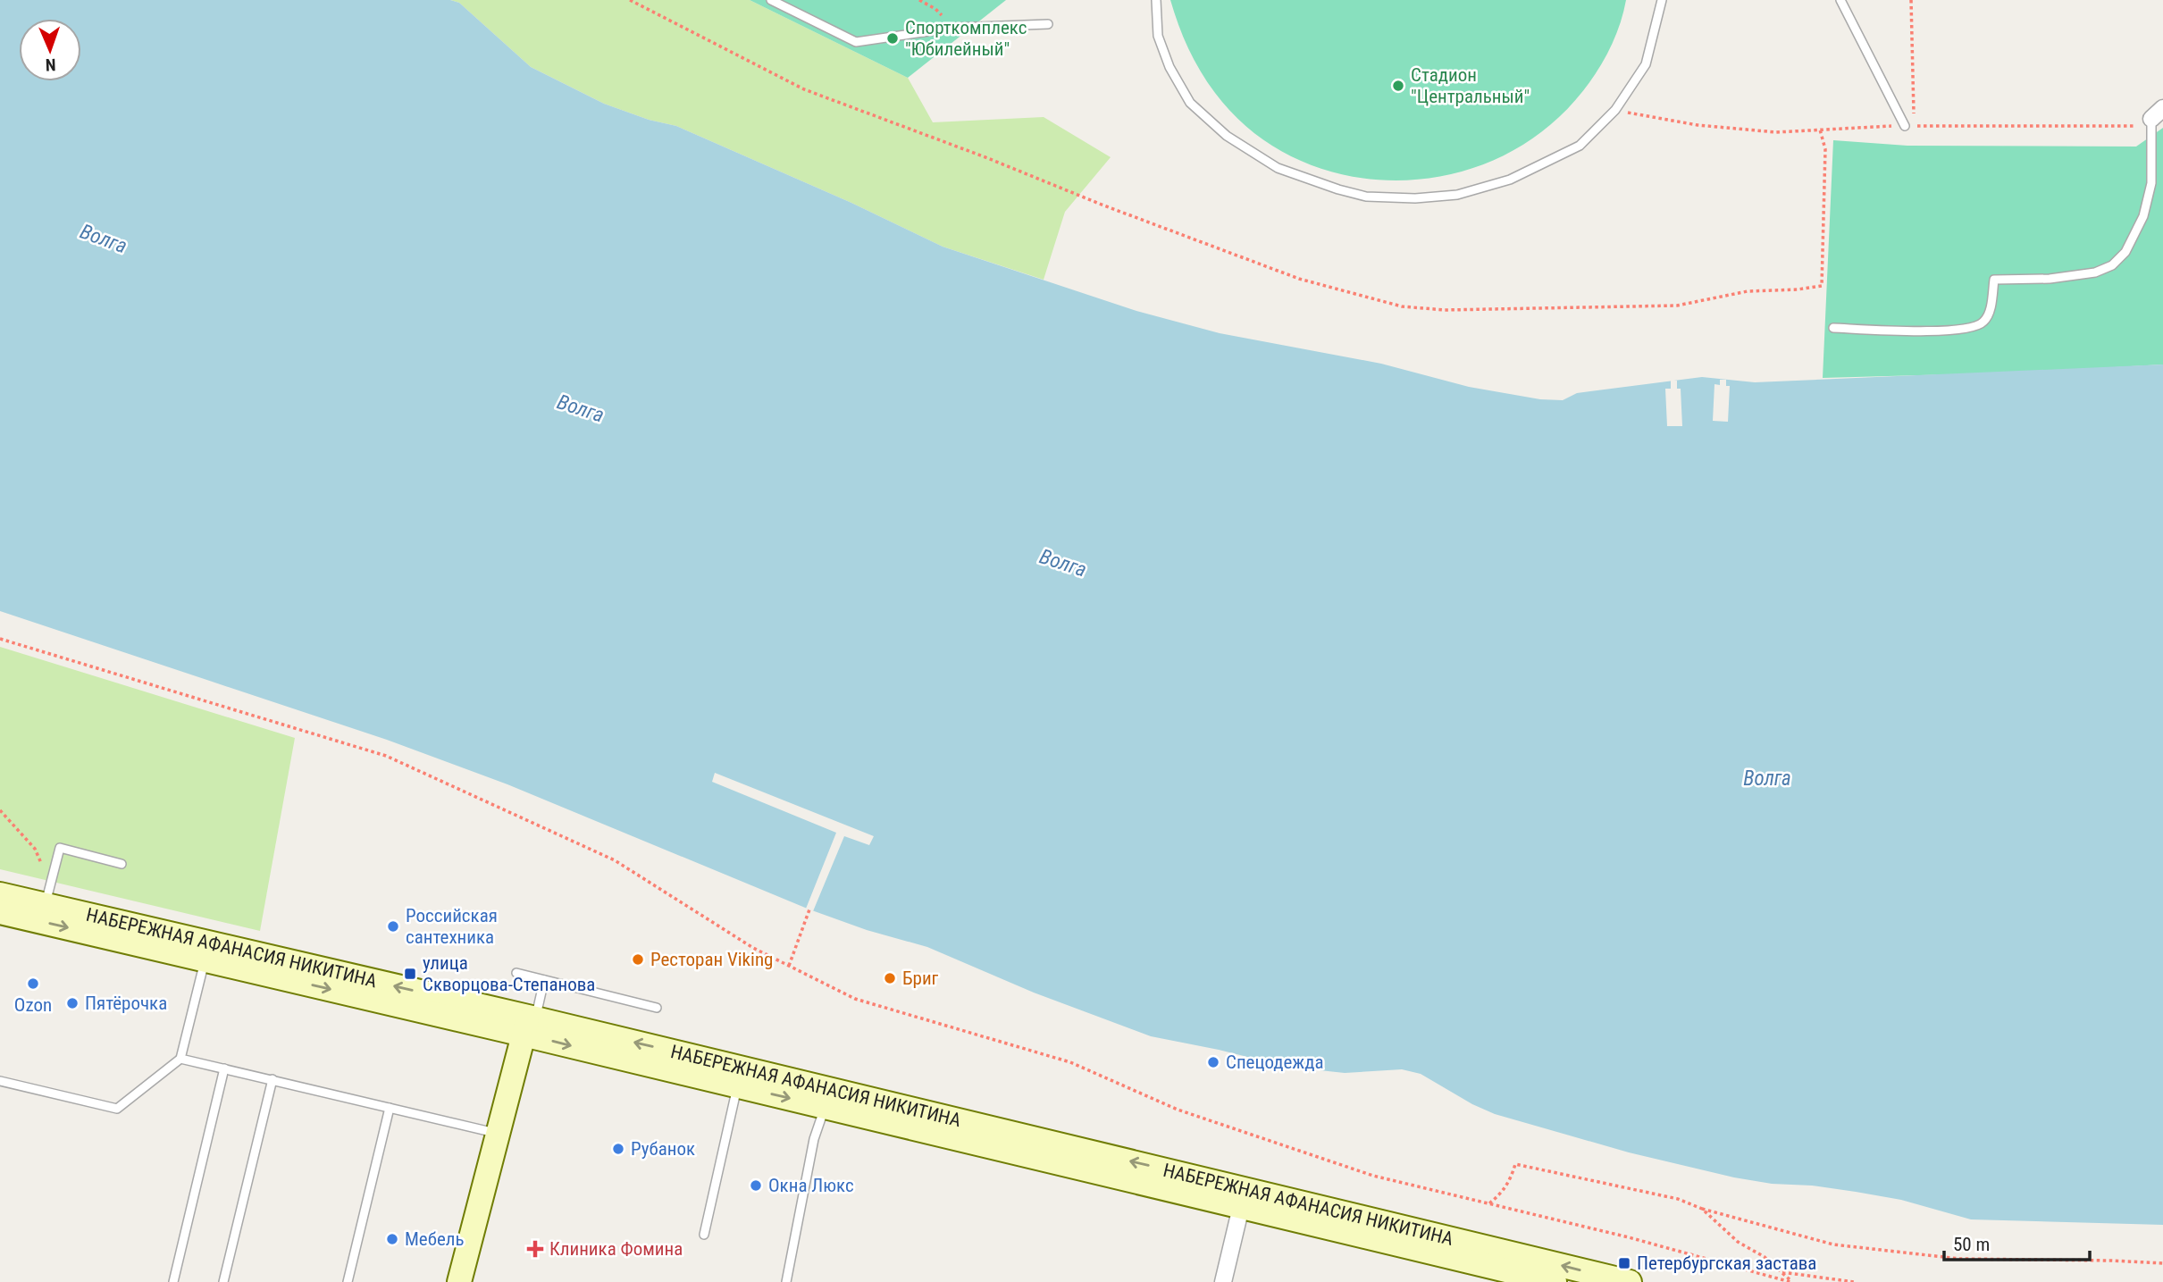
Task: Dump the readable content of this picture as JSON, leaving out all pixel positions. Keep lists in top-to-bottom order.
{
  "streets": {
    "main road": ["НАБЕРЕЖНАЯ АФАНАСИЯ НИКИТИНА"]
  },
  "water": ["Волга"],
  "places": {
    "other": [
      "Спорткомплекс \"Юбилейный\"",
      "Стадион \"Центральный\"",
      "Российская сантехника",
      "Ресторан Viking",
      "Бриг",
      "Ozon",
      "Пятёрочка",
      "Спецодежда",
      "Рубанок",
      "Окна Люкс",
      "Мебель"
    ],
    "transit": ["улица Скворцова-Степанова", "Петербургская застава"],
    "health": ["Клиника Фомина"]
  },
  "scale_bar": "50 m",
  "north": "bottom"
}
